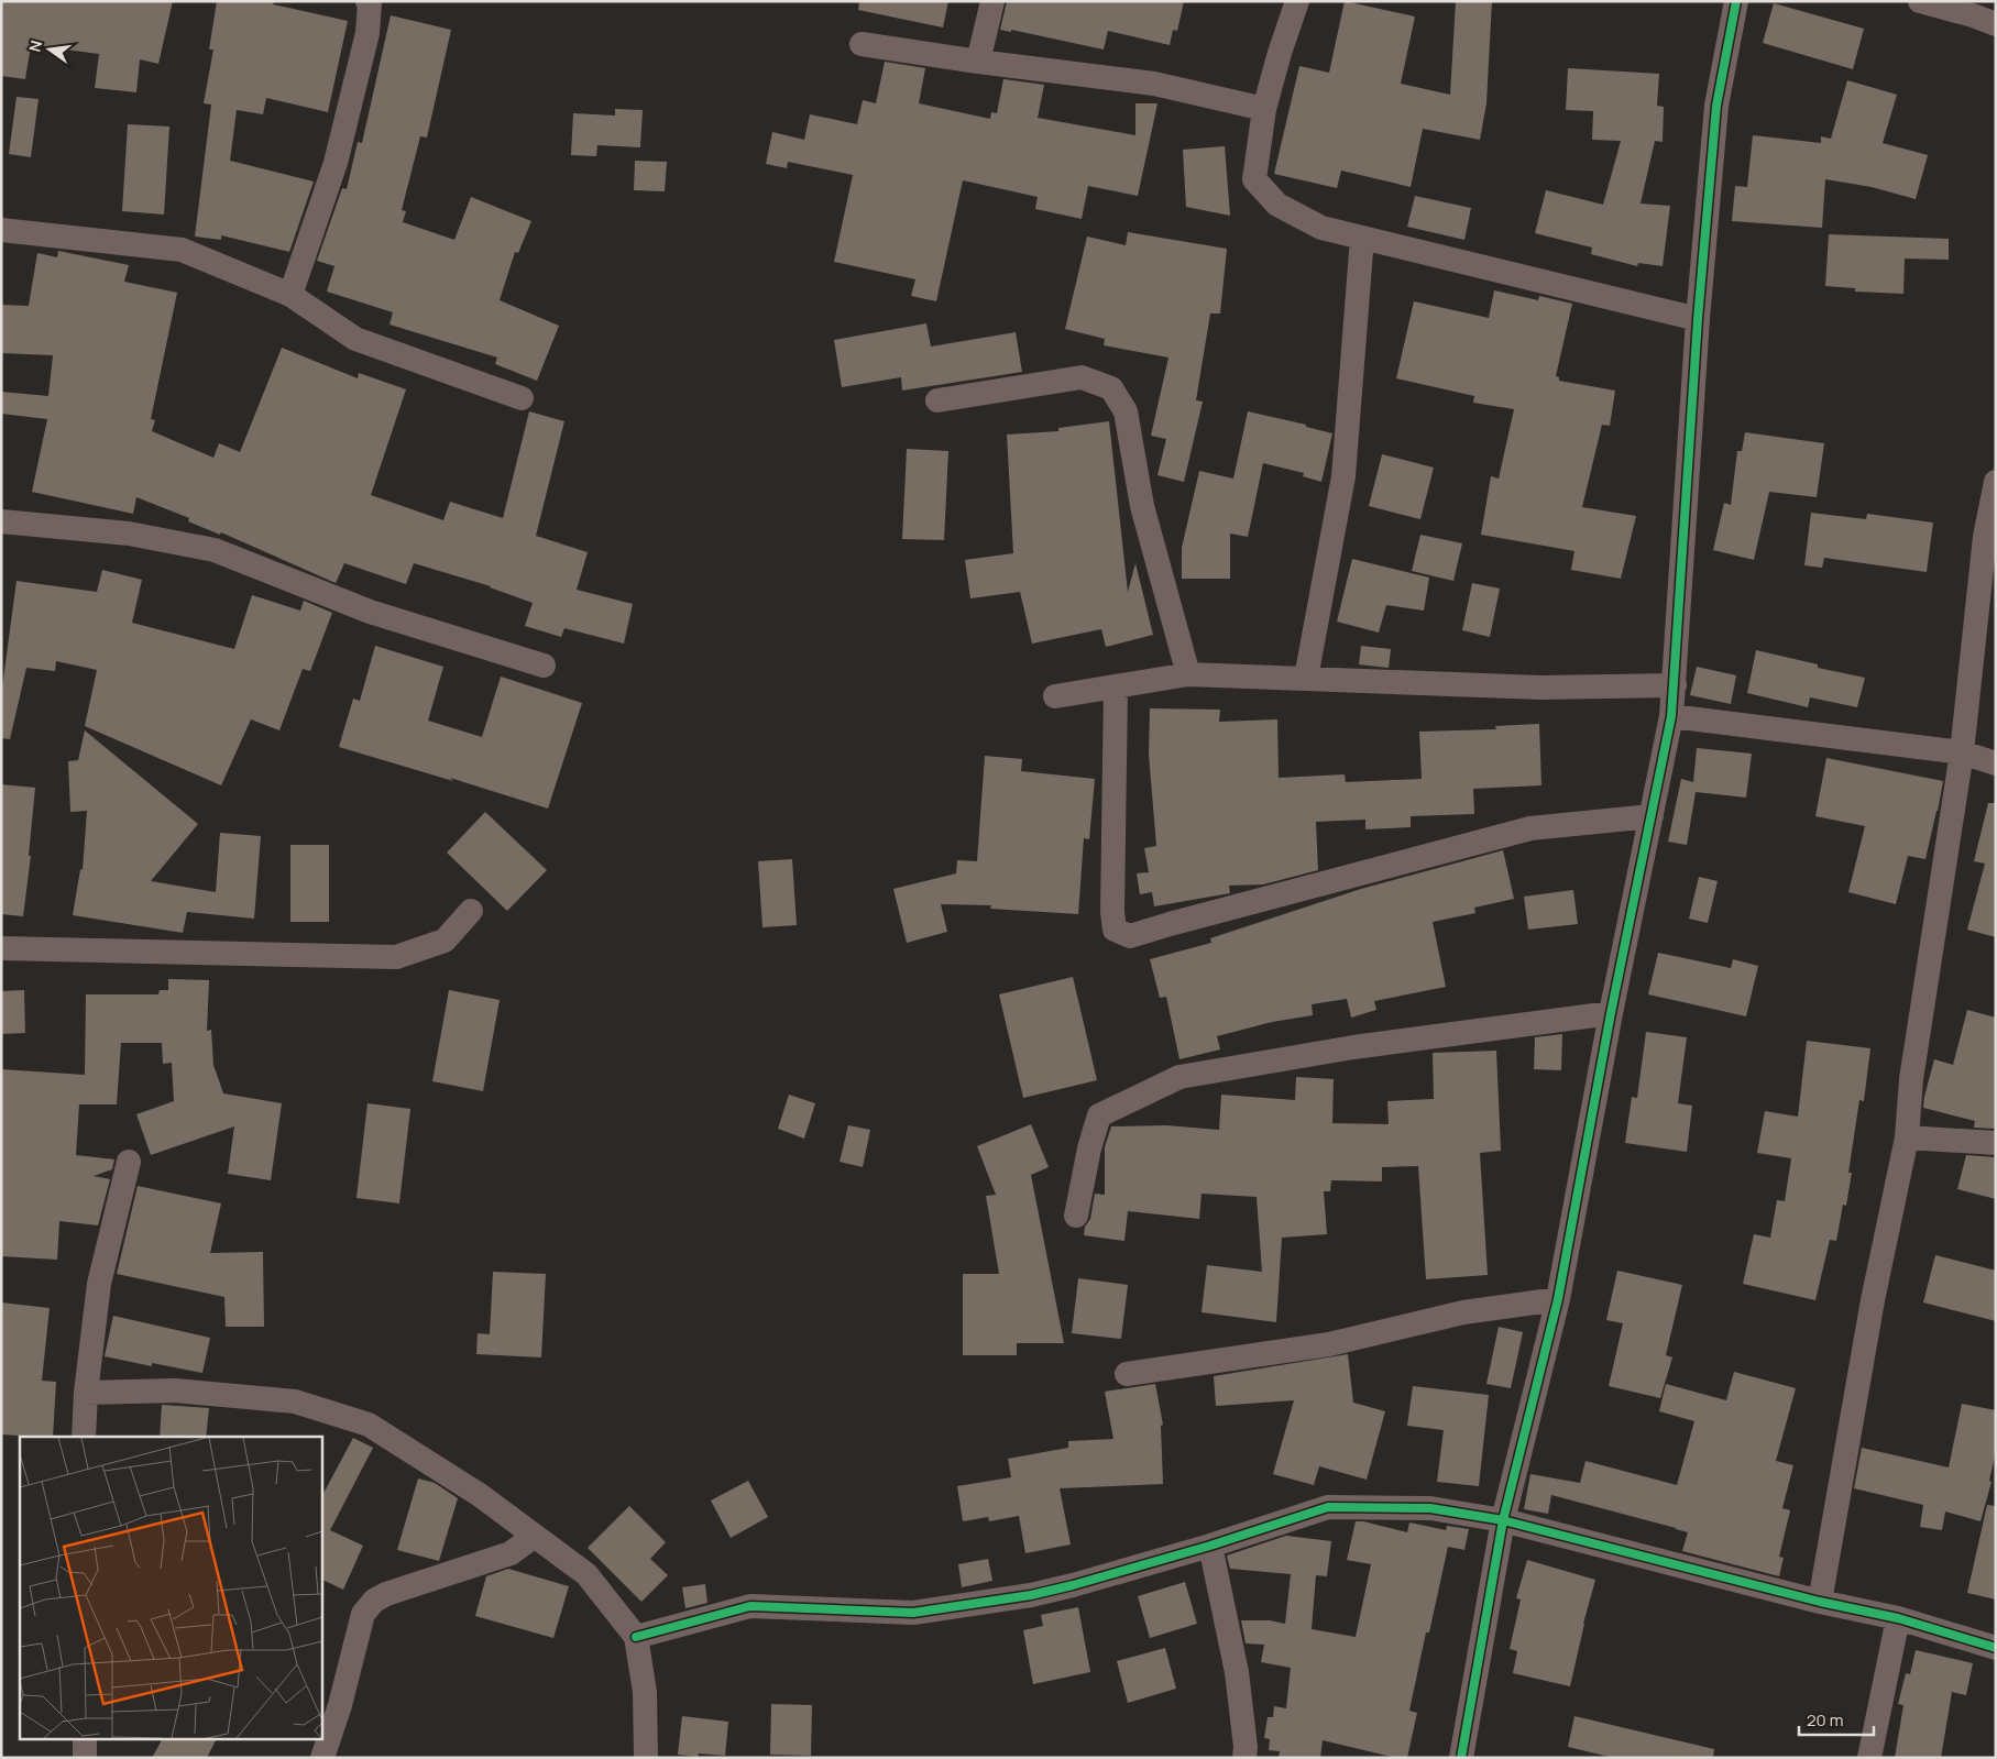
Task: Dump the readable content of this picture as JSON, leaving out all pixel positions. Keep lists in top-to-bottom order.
{
  "scale_bar": "20 m",
  "north": "left"
}
